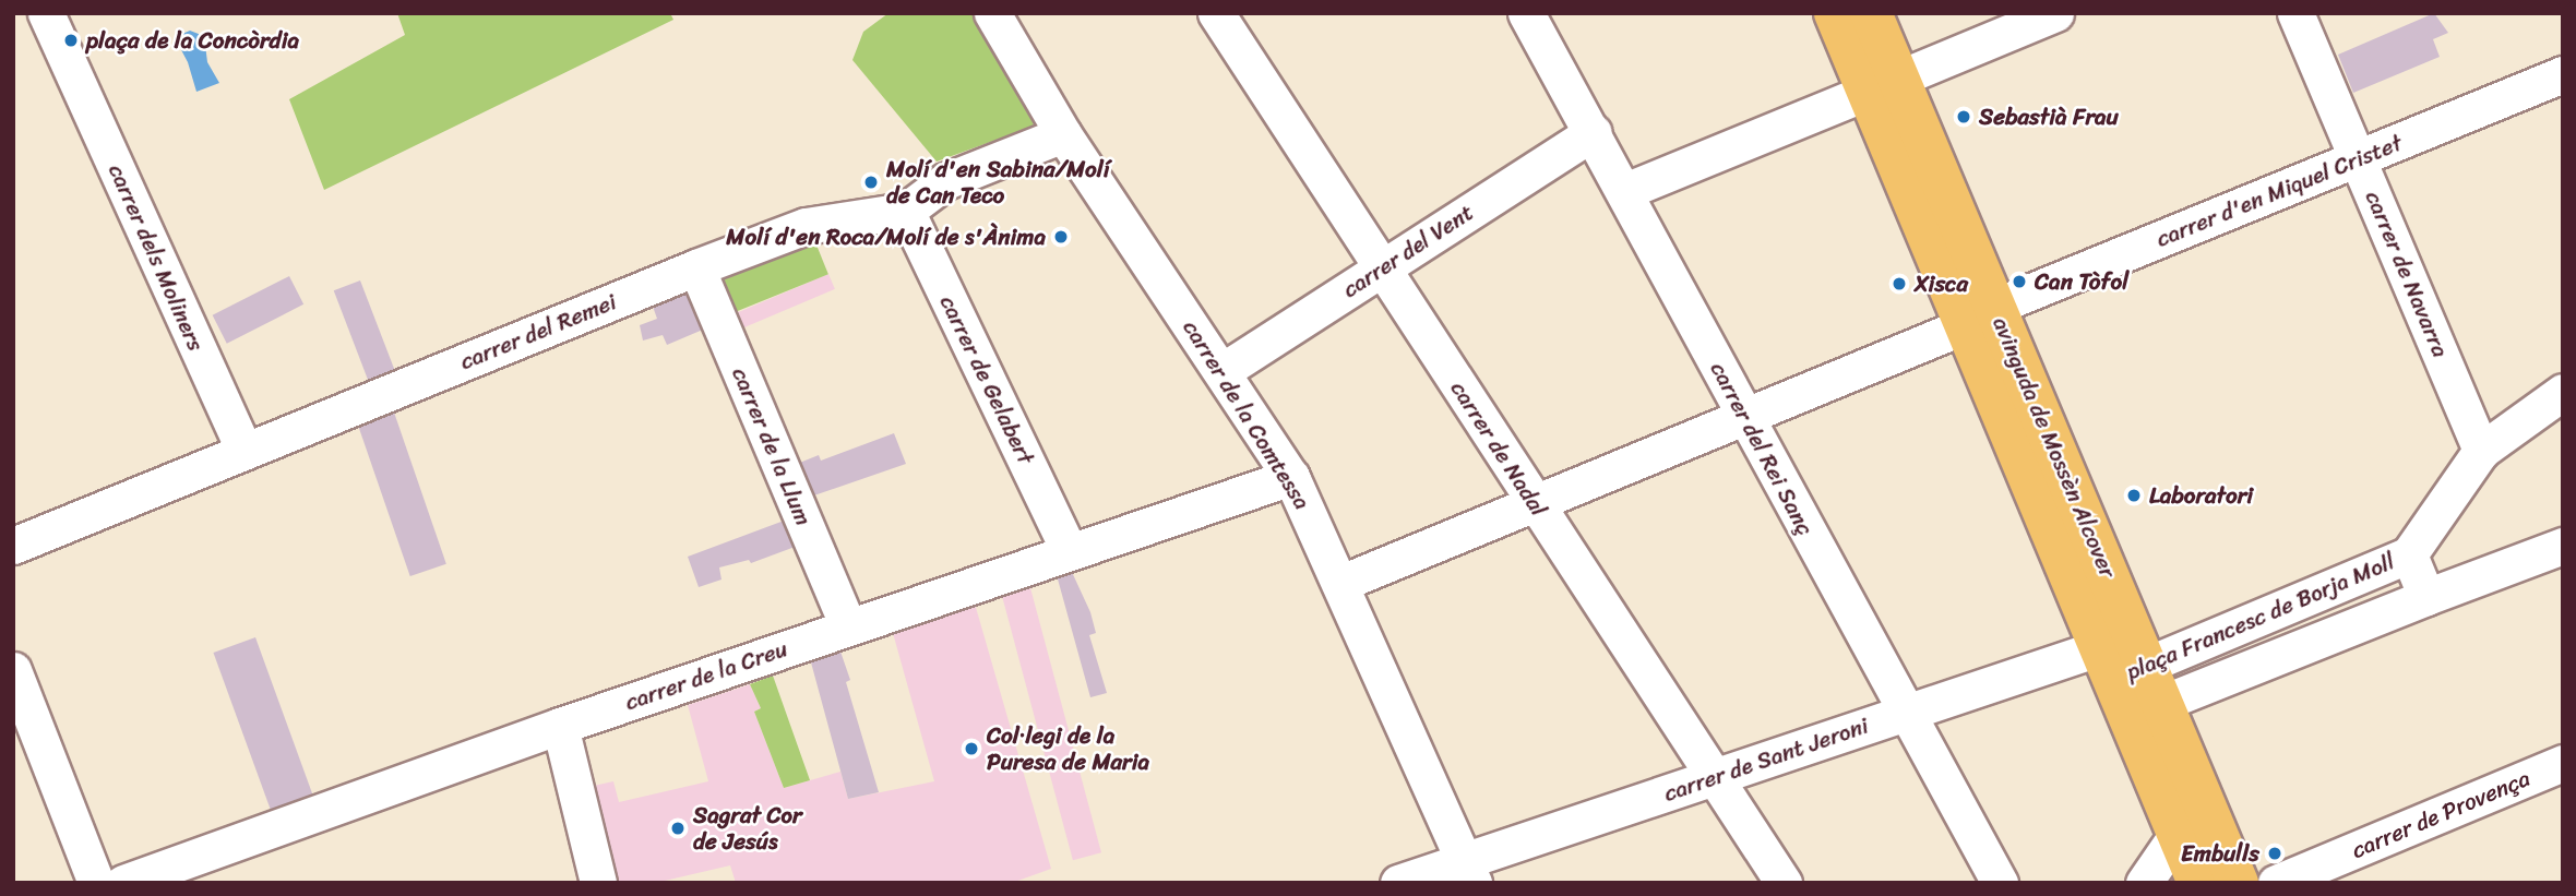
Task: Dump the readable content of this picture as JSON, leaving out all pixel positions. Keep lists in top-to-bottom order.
{
  "streets": {
    "main road": ["avinguda de Mossèn Alcover"],
    "street": [
      "carrer d'en Miquel Cristet",
      "carrer del Vent",
      "carrer dels Moliners",
      "carrer de Navarra",
      "carrer del Remei",
      "carrer de Gelabert",
      "carrer de la Comtessa",
      "carrer de la Llum",
      "carrer de Nadal",
      "carrer del Rei Sanç",
      "plaça Francesc de Borja Moll",
      "carrer de la Creu",
      "carrer de Sant Jeroni",
      "carrer de Provença"
    ]
  },
  "crossings": [
    ["carrer d'en Miquel Cristet", "carrer de Navarra"],
    ["carrer d'en Miquel Cristet", "carrer de la Comtessa"],
    ["carrer d'en Miquel Cristet", "avinguda de Mossèn Alcover"],
    ["carrer d'en Miquel Cristet", "carrer de Nadal"],
    ["carrer d'en Miquel Cristet", "carrer del Rei Sanç"],
    ["carrer del Vent", "carrer de la Comtessa"],
    ["carrer del Vent", "carrer de Nadal"],
    ["carrer del Vent", "carrer del Rei Sanç"],
    ["carrer dels Moliners", "carrer del Remei"],
    ["carrer del Remei", "carrer de Gelabert"],
    ["carrer del Remei", "carrer de la Comtessa"],
    ["carrer del Remei", "carrer de la Llum"],
    ["carrer de Gelabert", "carrer de la Creu"],
    ["carrer de la Comtessa", "carrer de la Creu"],
    ["carrer de la Comtessa", "carrer de Sant Jeroni"],
    ["carrer de la Llum", "carrer de la Creu"],
    ["avinguda de Mossèn Alcover", "plaça Francesc de Borja Moll"],
    ["avinguda de Mossèn Alcover", "carrer de Sant Jeroni"],
    ["carrer de Nadal", "carrer de Sant Jeroni"],
    ["carrer del Rei Sanç", "carrer de Sant Jeroni"],
    ["plaça Francesc de Borja Moll", "carrer de Sant Jeroni"]
  ],
  "places": [
    "plaça de la Concòrdia",
    "Sebastià Frau",
    "Molí d'en Sabina/Molí de Can Teco",
    "Molí d'en Roca/Molí de s'Ànima",
    "Can Tòfol",
    "Xisca",
    "Laboratori",
    "Col·legi de la Puresa de Maria",
    "Sagrat Cor de Jesús",
    "Embulls"
  ]
}
